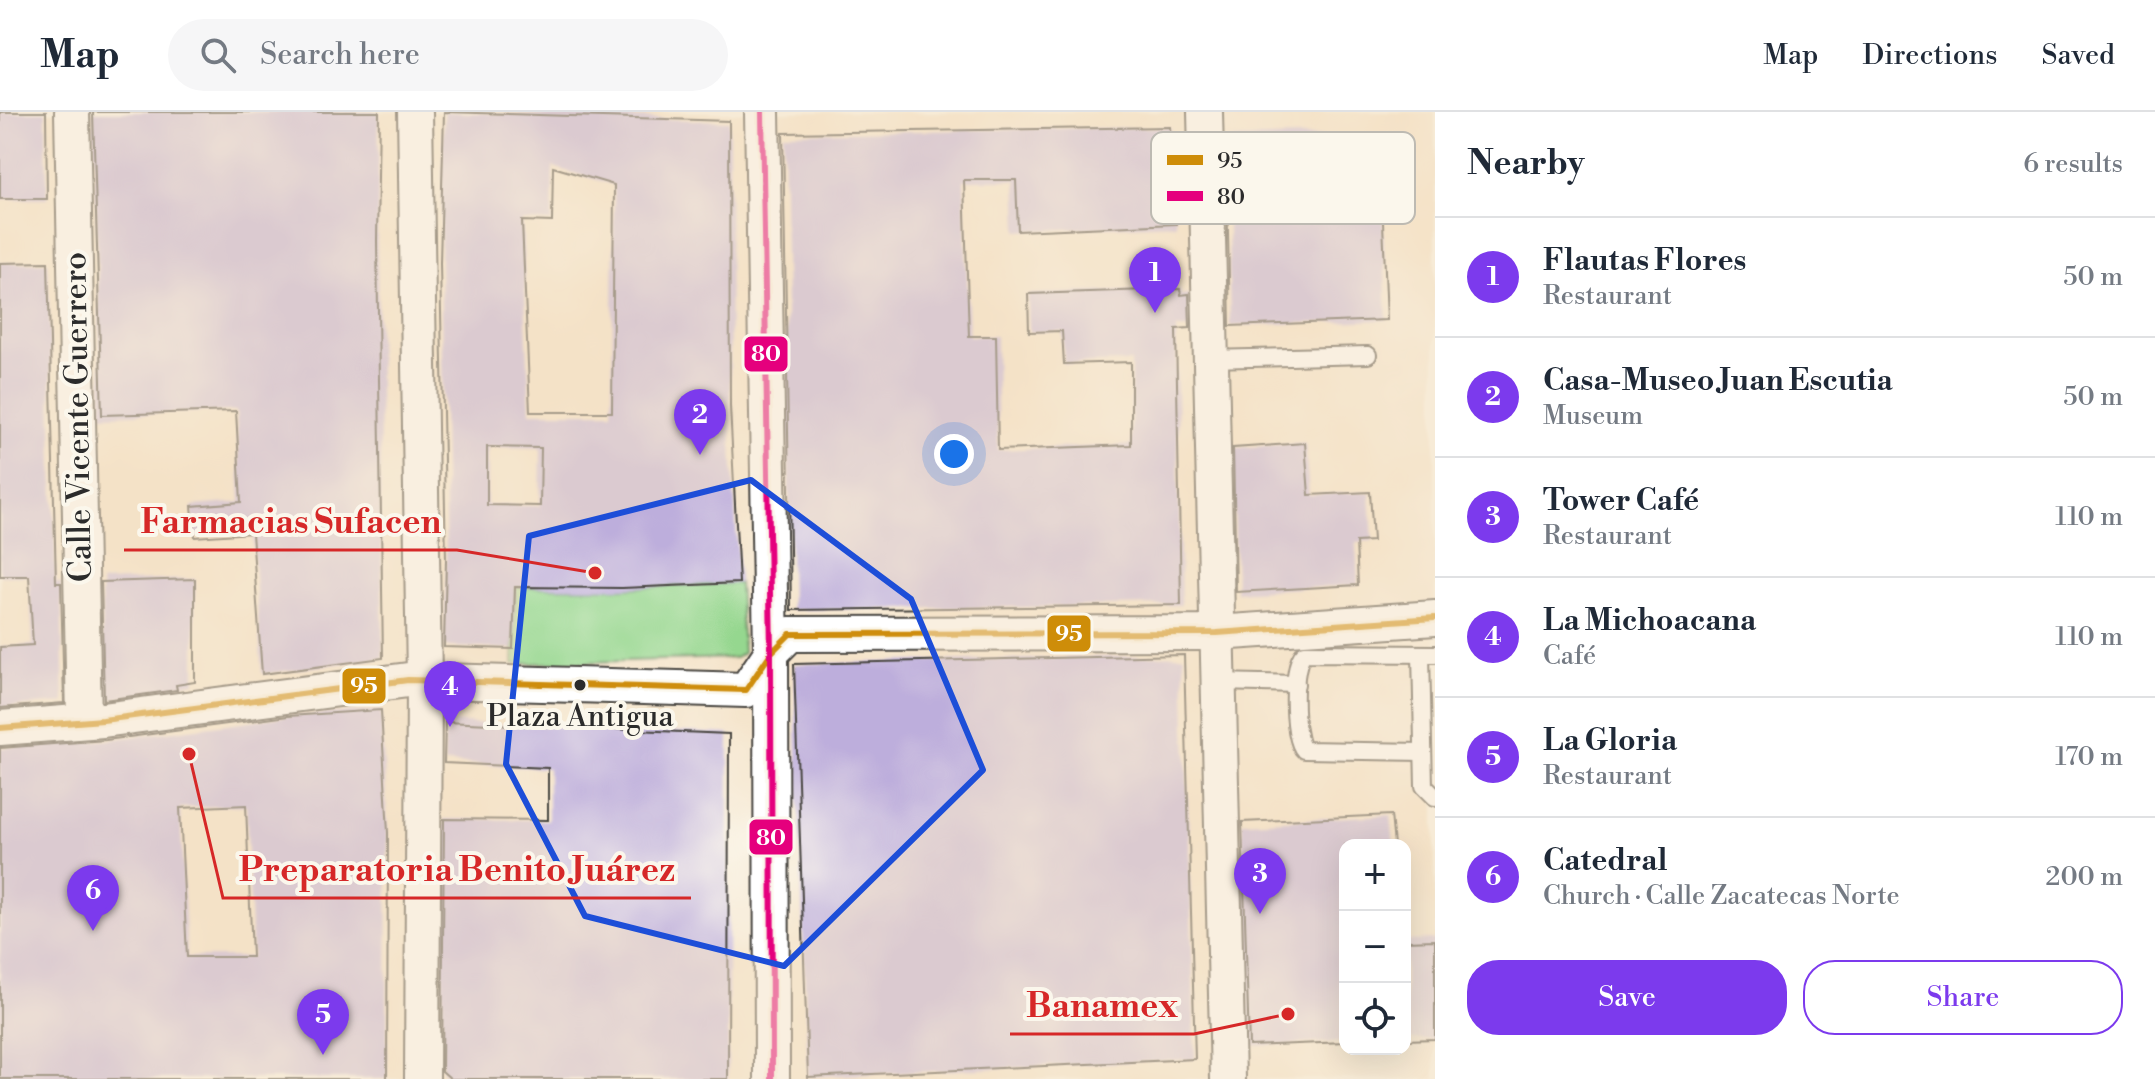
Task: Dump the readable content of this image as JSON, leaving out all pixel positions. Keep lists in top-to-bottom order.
{
  "streets": {
    "street": ["Calle Vicente Guerrero"]
  },
  "places": [
    "Farmacias Sufacen",
    "Plaza Antigua",
    "Preparatoria Benito Juárez",
    "Banamex"
  ],
  "lines": ["transit line 80", "transit line 95"],
  "legend": ["95", "80"],
  "page": {
    "header": "Map",
    "search": "Search here",
    "nav": ["Map", "Directions", "Saved"],
    "heading": ["Nearby", "6 results"],
    "list": [
      {
        "mark": "1",
        "name": "Flautas Flores",
        "note": "Restaurant",
        "value": "50 m"
      },
      {
        "mark": "2",
        "name": "Casa-Museo Juan Escutia",
        "note": "Museum",
        "value": "50 m"
      },
      {
        "mark": "3",
        "name": "Tower Café",
        "note": "Restaurant",
        "value": "110 m"
      },
      {
        "mark": "4",
        "name": "La Michoacana",
        "note": "Café",
        "value": "110 m"
      },
      {
        "mark": "5",
        "name": "La Gloria",
        "note": "Restaurant",
        "value": "170 m"
      },
      {
        "mark": "6",
        "name": "Catedral",
        "note": "Church · Calle Zacatecas Norte",
        "value": "200 m"
      }
    ],
    "pins": [
      "1",
      "2",
      "4",
      "3",
      "6",
      "5"
    ],
    "map_buttons": ["+", "−"],
    "buttons": ["Save", "Share"]
  }
}
